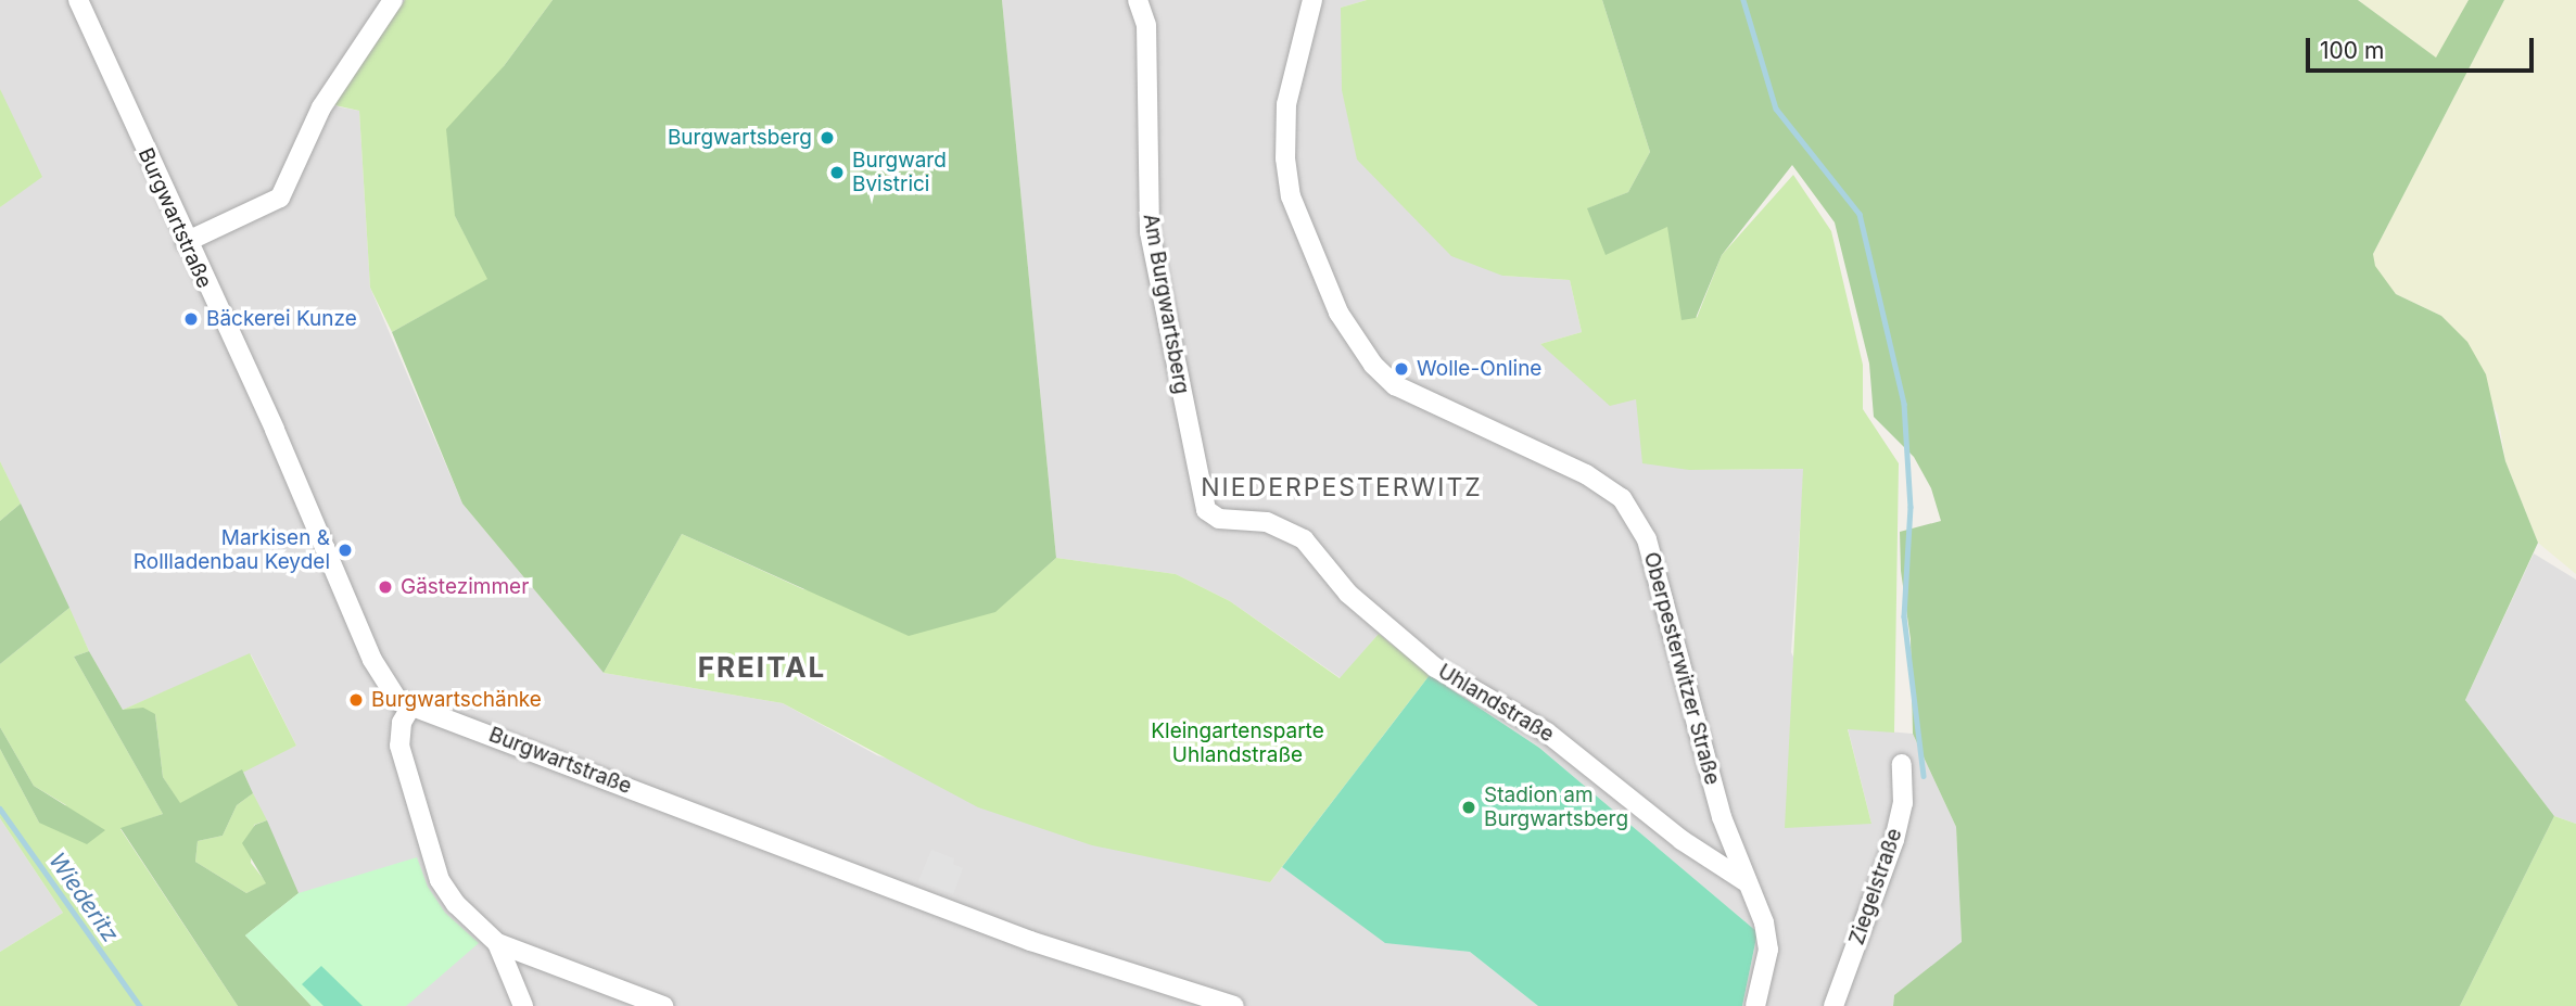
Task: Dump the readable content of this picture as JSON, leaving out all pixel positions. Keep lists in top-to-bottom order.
{
  "streets": {
    "street": [
      "Burgwartstraße",
      "Am Burgwartsberg",
      "Oberpesterwitzer Straße",
      "Uhlandstraße",
      "Ziegelstraße"
    ]
  },
  "crossings": [
    ["Am Burgwartsberg", "Uhlandstraße"],
    ["Oberpesterwitzer Straße", "Uhlandstraße"]
  ],
  "districts": ["NIEDERPESTERWITZ", "FREITAL"],
  "water": ["Wiederitz"],
  "parks": ["Kleingartensparte Uhlandstraße"],
  "places": [
    "Burgwartsberg",
    "Burgward Bvistrici",
    "Bäckerei Kunze",
    "Wolle-Online",
    "Markisen & Rollladenbau Keydel",
    "Gästezimmer",
    "Burgwartschänke",
    "Stadion am Burgwartsberg"
  ],
  "scale_bar": "100 m"
}
